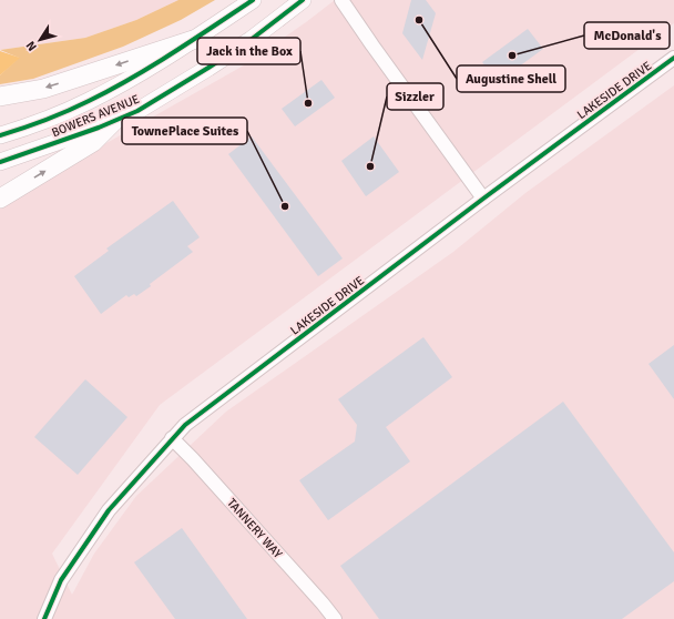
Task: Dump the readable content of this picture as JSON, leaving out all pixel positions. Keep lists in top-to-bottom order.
{
  "streets": {
    "main road": ["BOWERS AVENUE"],
    "street": ["LAKESIDE DRIVE", "TANNERY WAY"]
  },
  "crossings": [
    ["LAKESIDE DRIVE", "TANNERY WAY"]
  ],
  "places": [
    "Augustine Shell",
    "McDonald's",
    "Jack in the Box",
    "Sizzler",
    "TownePlace Suites"
  ],
  "north": "bottom left"
}
